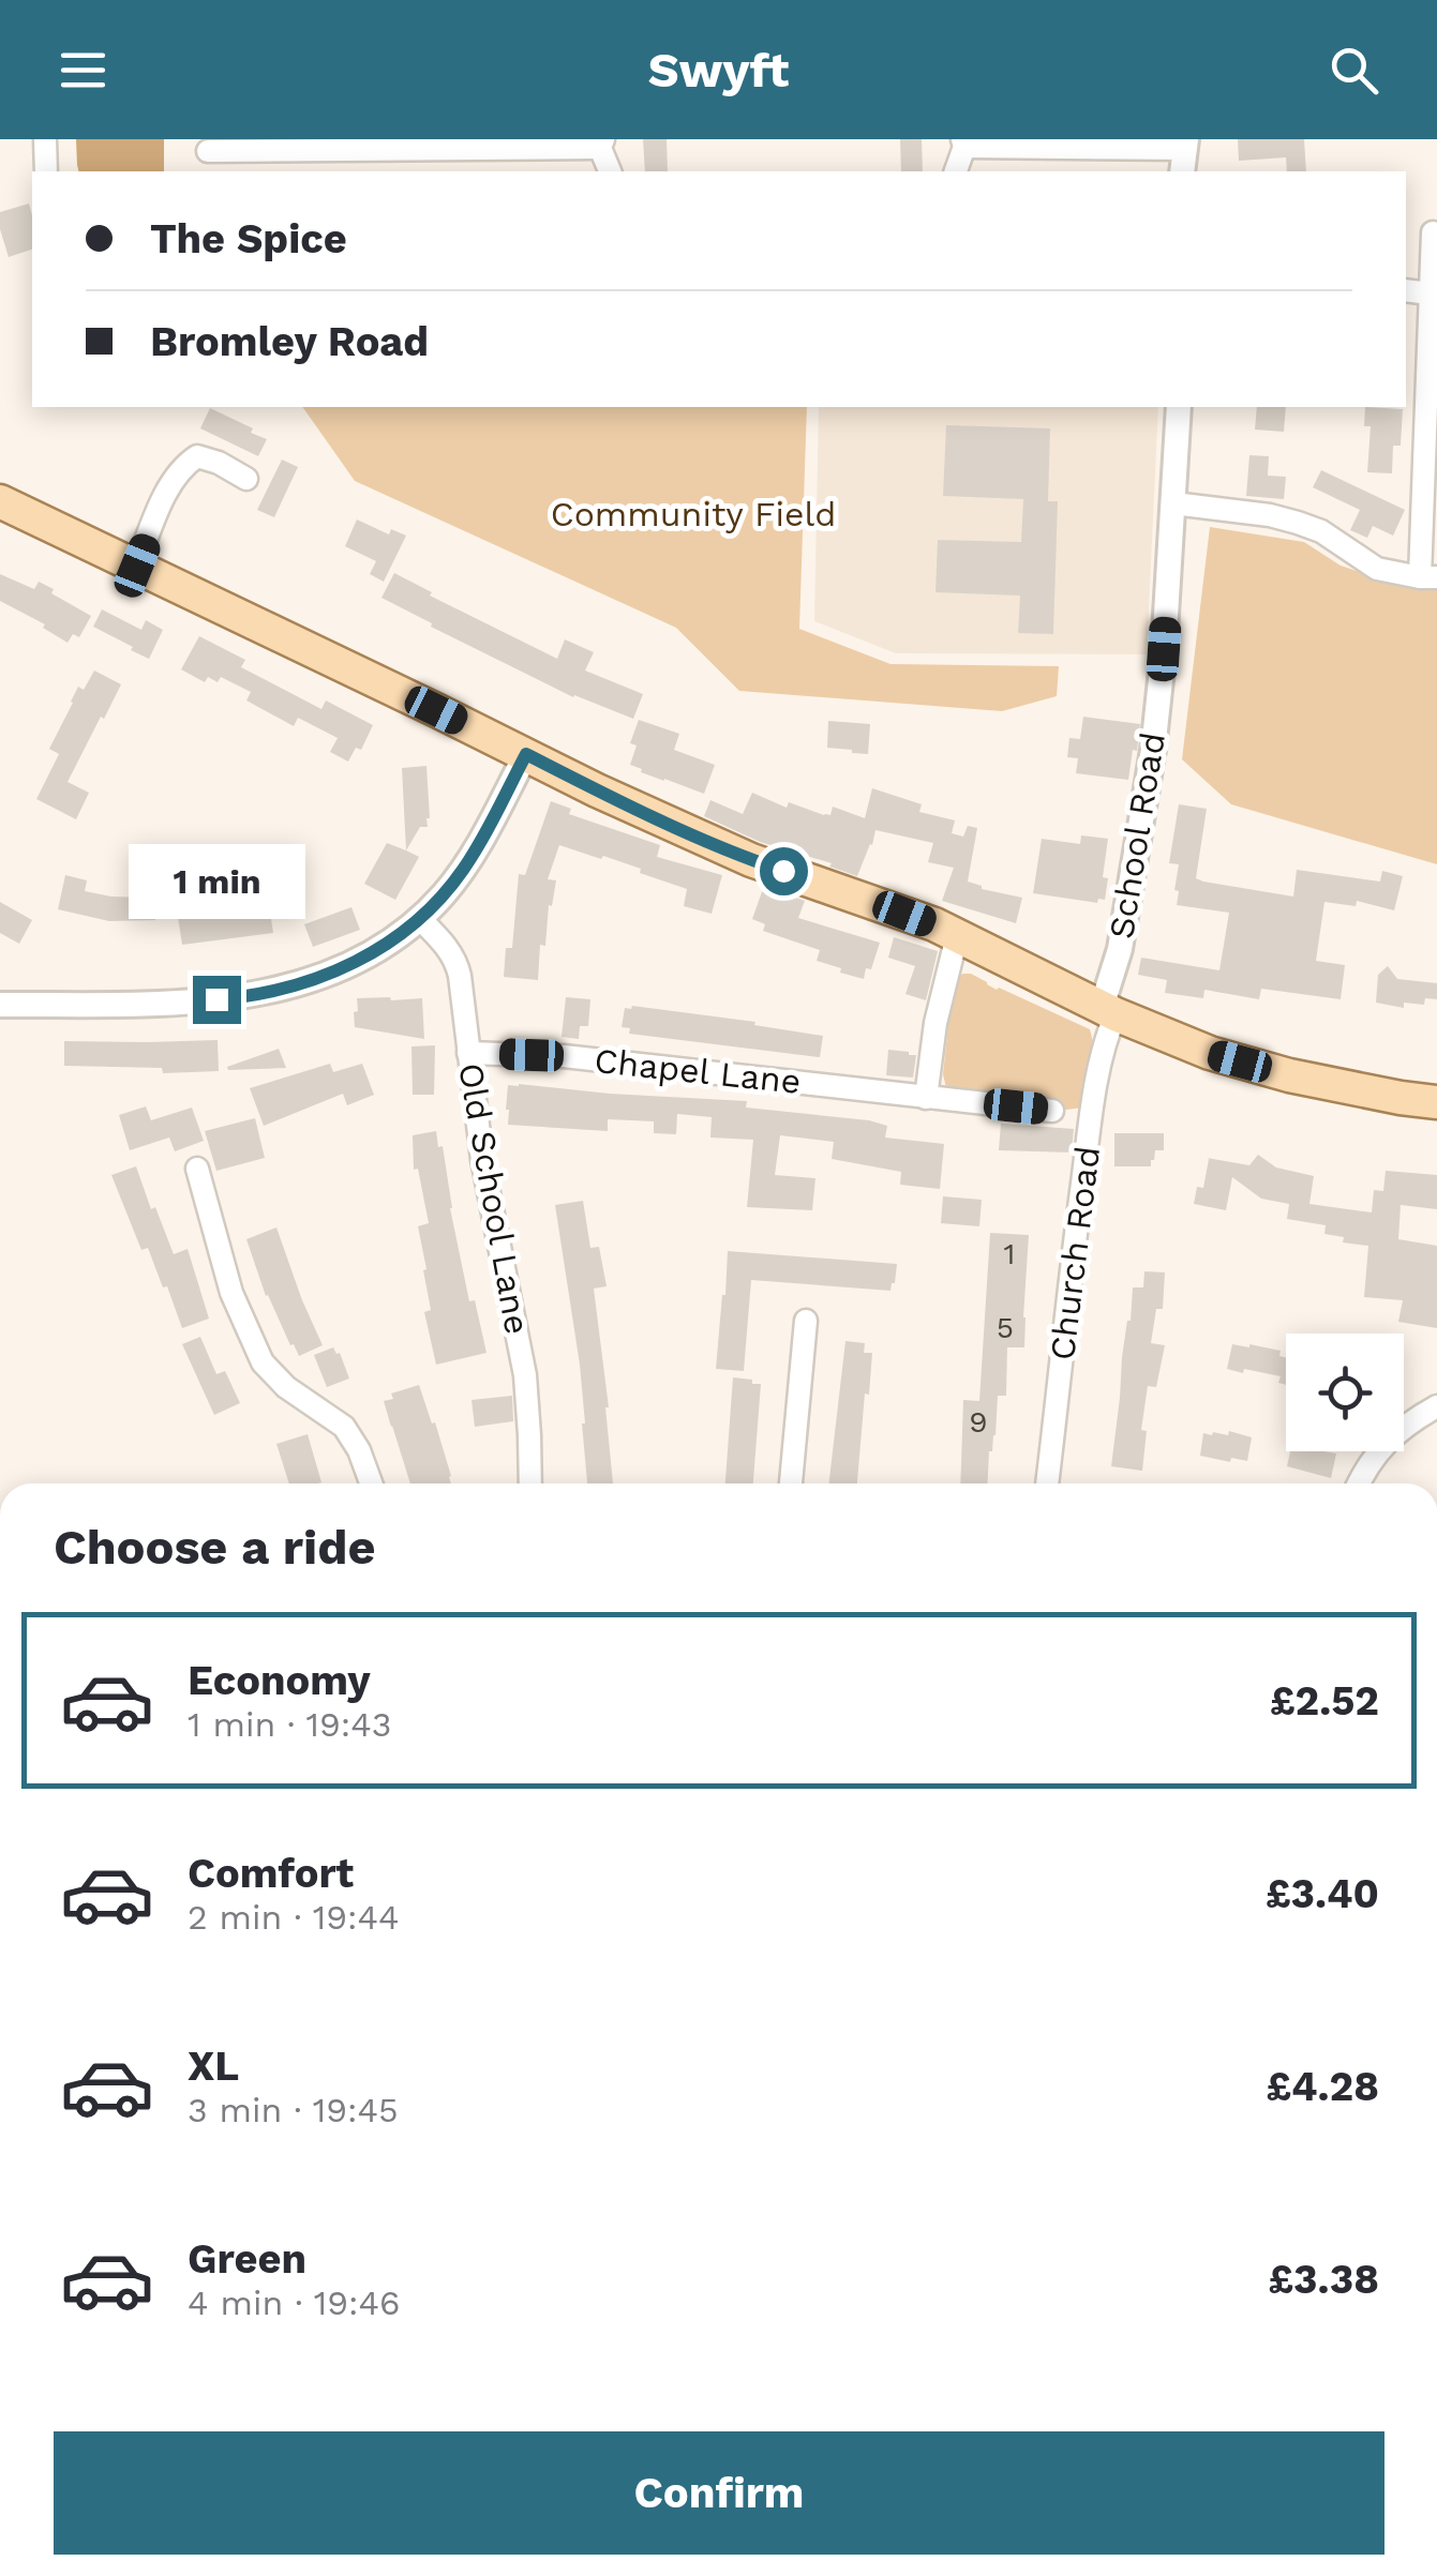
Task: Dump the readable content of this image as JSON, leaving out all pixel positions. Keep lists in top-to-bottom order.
{
  "streets": {
    "street": [
      "School Road",
      "Chapel Lane",
      "Old School Lane",
      "Church Road"
    ]
  },
  "crossings": [
    ["School Road", "Church Road"],
    ["Chapel Lane", "Old School Lane"]
  ],
  "parks": ["Community Field"],
  "house_numbers": ["1", "5", "9"],
  "page": {
    "header": "Swyft",
    "banner": ["The Spice", "Bromley Road"],
    "bubble": "1 min",
    "heading": "Choose a ride",
    "list": [
      {
        "name": "Economy",
        "note": "1 min · 19:43",
        "value": "£2.52"
      },
      {
        "name": "Comfort",
        "note": "2 min · 19:44",
        "value": "£3.40"
      },
      {
        "name": "XL",
        "note": "3 min · 19:45",
        "value": "£4.28"
      },
      {
        "name": "Green",
        "note": "4 min · 19:46",
        "value": "£3.38"
      }
    ],
    "buttons": "Confirm"
  }
}
